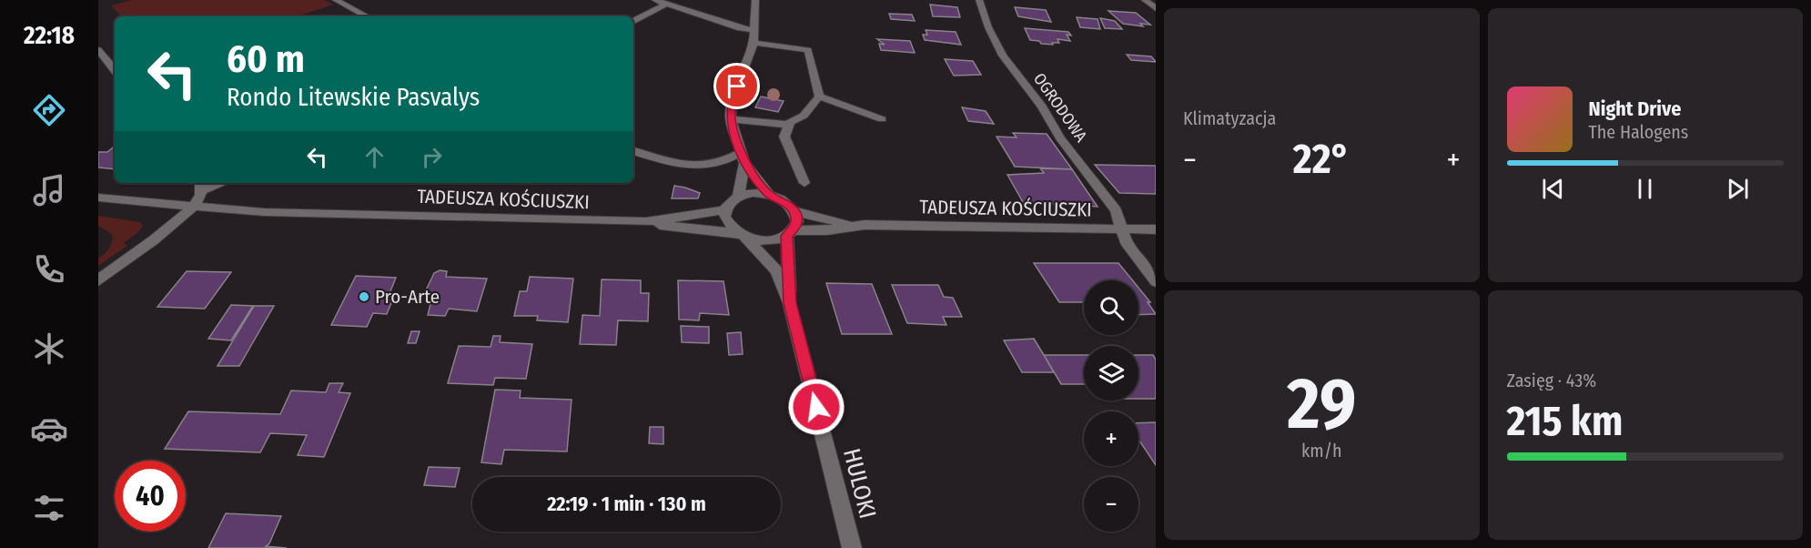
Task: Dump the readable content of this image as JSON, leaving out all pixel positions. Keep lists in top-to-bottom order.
{
  "streets": {
    "street": ["OGRODOWA", "TADEUSZA KOŚCIUSZKI", "HULOKI"]
  },
  "crossings": [
    ["OGRODOWA", "TADEUSZA KOŚCIUSZKI"],
    ["TADEUSZA KOŚCIUSZKI", "HULOKI"]
  ],
  "places": ["Pro-Arte"],
  "page": {
    "tabs": "22:18",
    "tile": [
      "Klimatyzacja",
      ["29", "km/h"],
      ["Zasięg · 43%", "215 km"]
    ],
    "turn": ["60 m", "Rondo Litewskie Pasvalys"],
    "song": ["Night Drive", "The Halogens"],
    "heat": ["−", "22°", "+"],
    "map_buttons": ["+", "−"],
    "limit": "40",
    "trip": "22:19 · 1 min · 130 m"
  }
}
